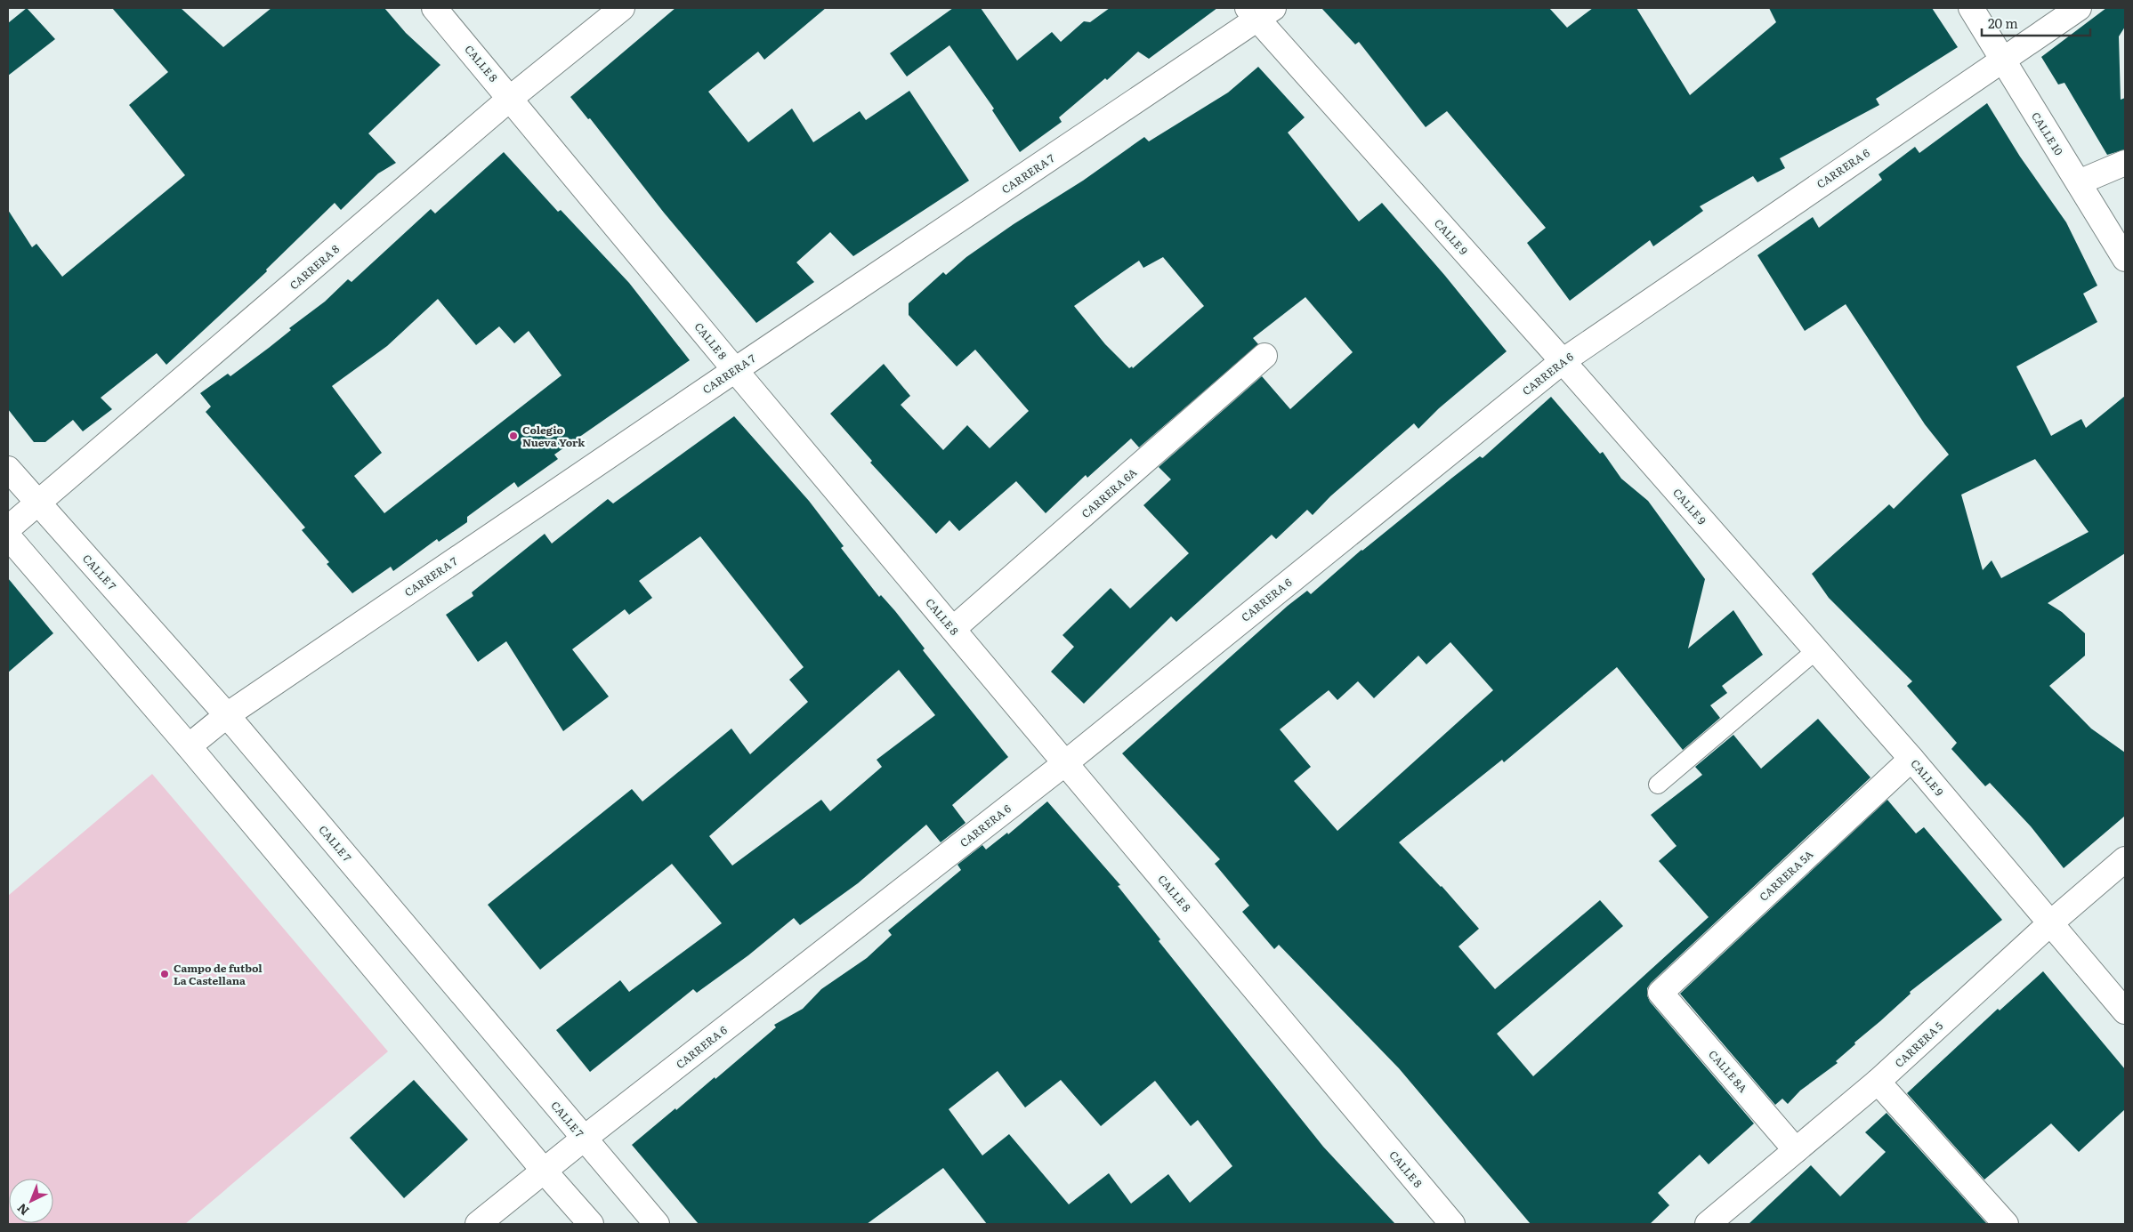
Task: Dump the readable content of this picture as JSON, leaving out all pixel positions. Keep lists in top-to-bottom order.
{
  "streets": {
    "street": [
      "CALLE 8",
      "CALLE 10",
      "CARRERA 6",
      "CARRERA 7",
      "CALLE 9",
      "CARRERA 8",
      "CARRERA 6A",
      "CALLE 7",
      "CARRERA 5A",
      "CARRERA 5",
      "CALLE 8A"
    ]
  },
  "crossings": [
    ["CALLE 8", "CARRERA 6"],
    ["CALLE 8", "CARRERA 7"],
    ["CALLE 8", "CARRERA 8"],
    ["CALLE 8", "CARRERA 6A"],
    ["CALLE 10", "CARRERA 6"],
    ["CARRERA 6", "CALLE 9"],
    ["CARRERA 6", "CALLE 7"],
    ["CARRERA 7", "CALLE 9"],
    ["CARRERA 7", "CALLE 7"],
    ["CALLE 9", "CARRERA 5A"],
    ["CALLE 9", "CARRERA 5"],
    ["CARRERA 8", "CALLE 7"],
    ["CARRERA 5A", "CALLE 8A"],
    ["CARRERA 5", "CALLE 8A"]
  ],
  "places": ["Colegio Nueva York", "Campo de futbol La Castellana"],
  "scale_bar": "20 m",
  "north": "bottom left"
}
